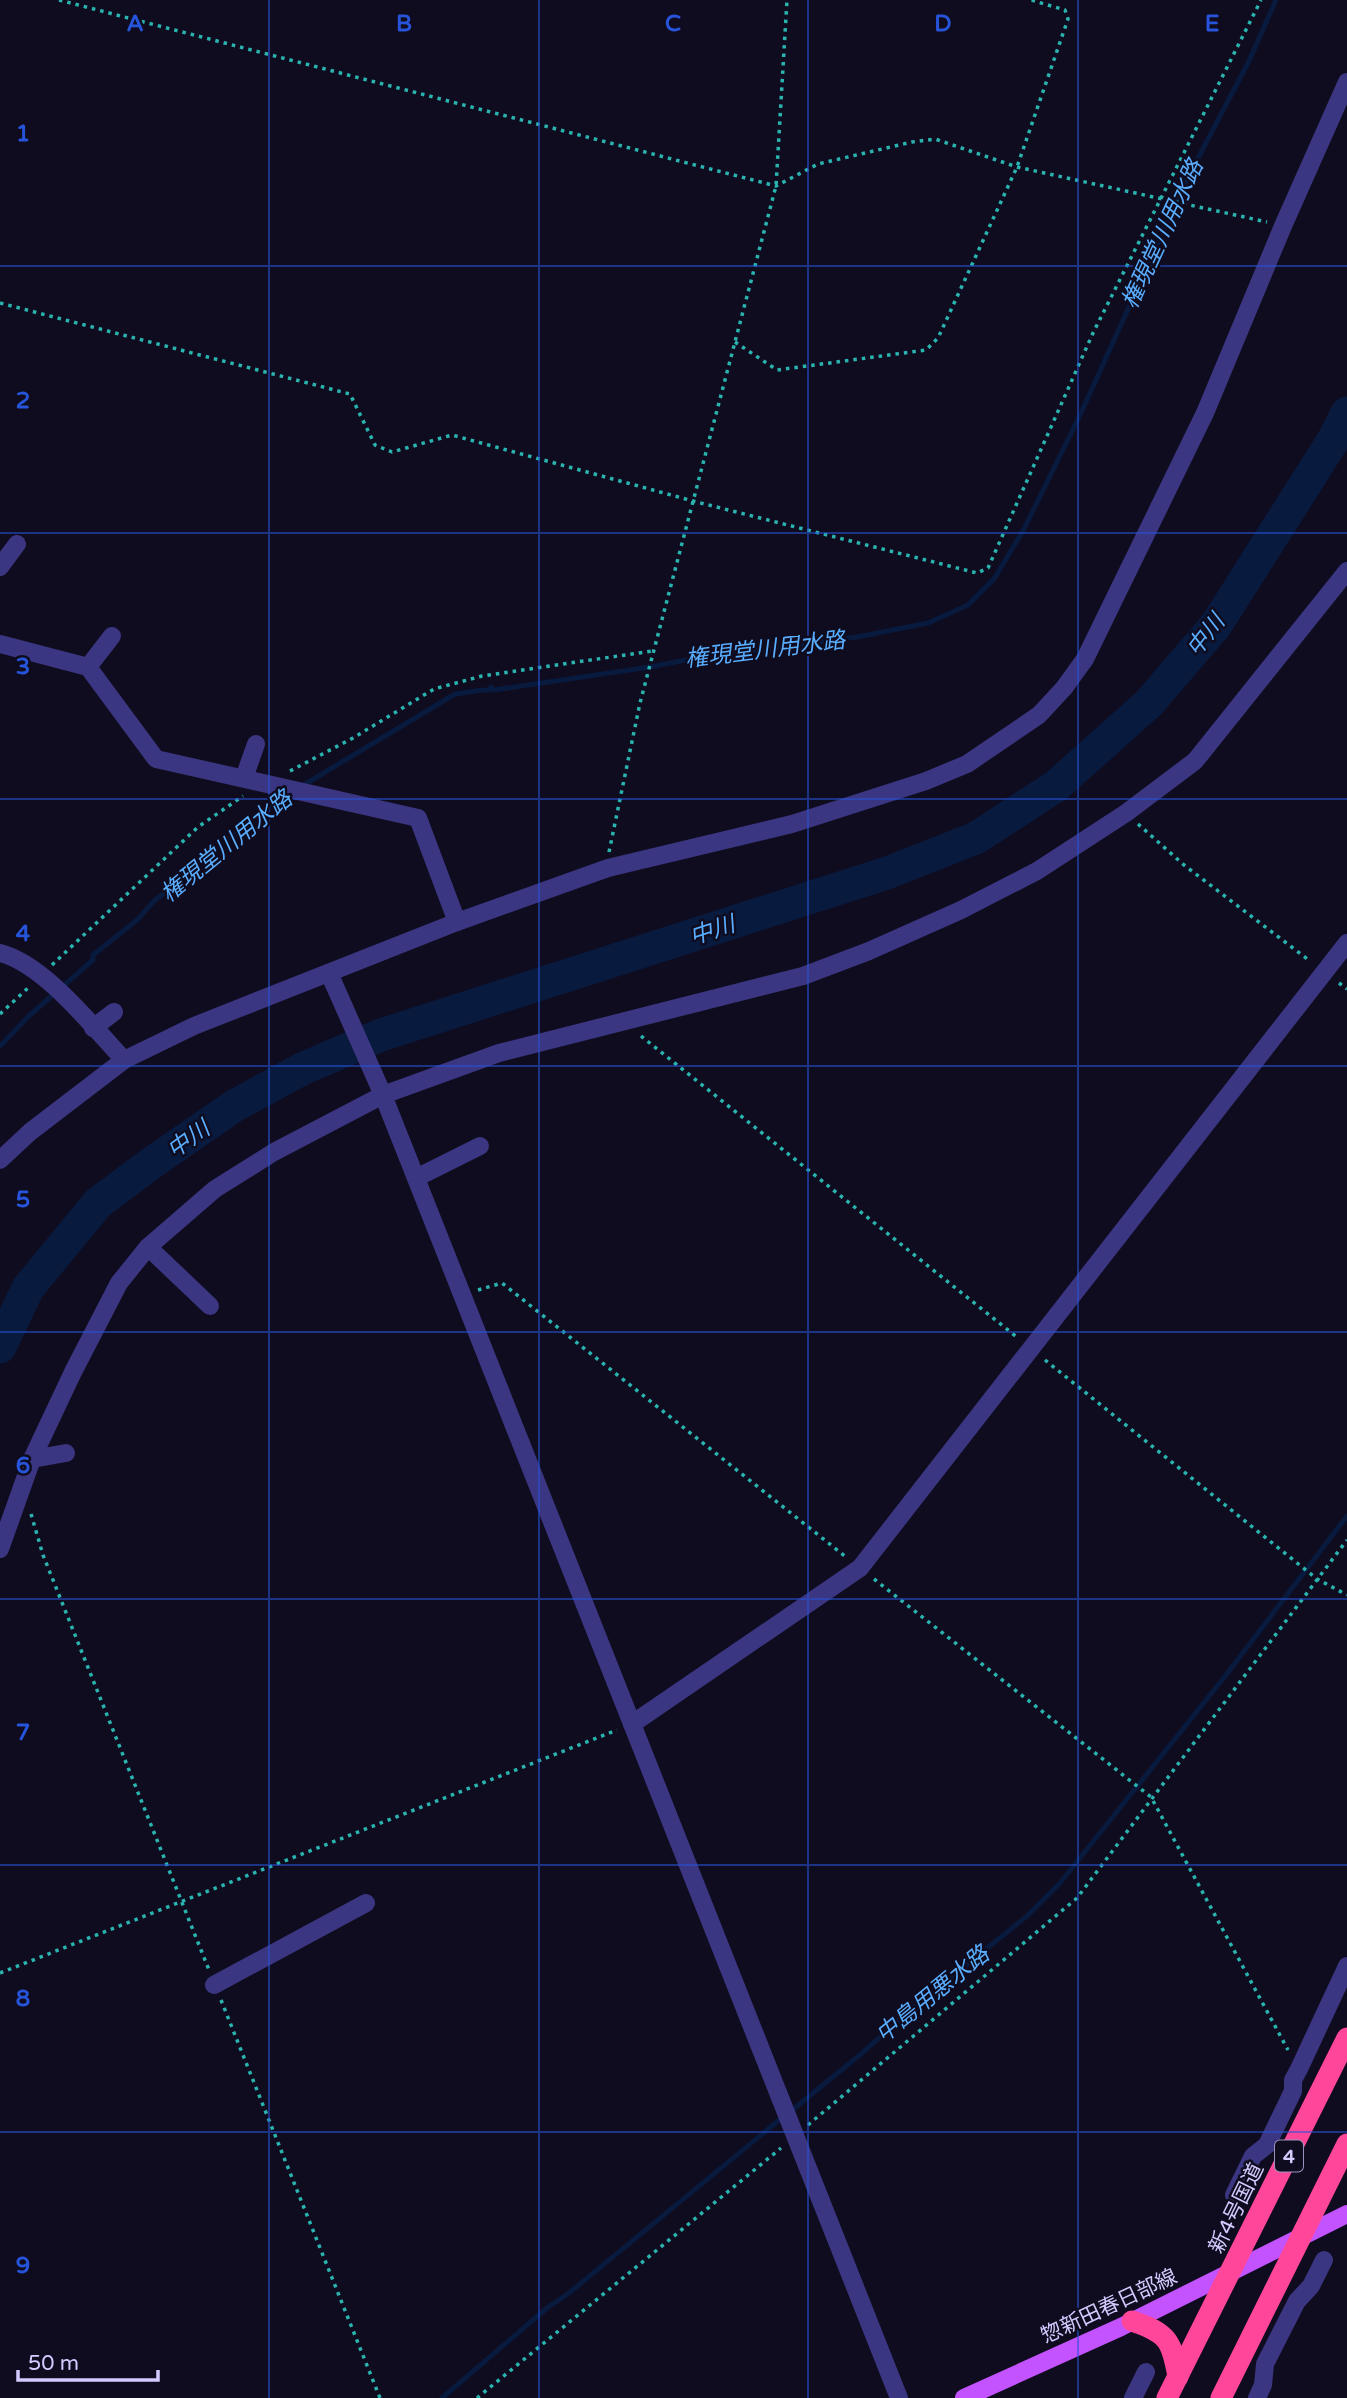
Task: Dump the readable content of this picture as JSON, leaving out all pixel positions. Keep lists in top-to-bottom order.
{
  "streets": {
    "highway": ["4", "新4号国道"],
    "main road": ["惣新田春日部線"]
  },
  "crossings": [
    ["4", "惣新田春日部線"],
    ["新4号国道", "惣新田春日部線"]
  ],
  "water": ["権現堂川用水路", "中川", "中島用悪水路"],
  "scale_bar": "50 m",
  "grid": {
    "columns": [
      "A",
      "B",
      "C",
      "D",
      "E"
    ],
    "rows": [
      "1",
      "2",
      "3",
      "4",
      "5",
      "6",
      "7",
      "8",
      "9"
    ]
  }
}
